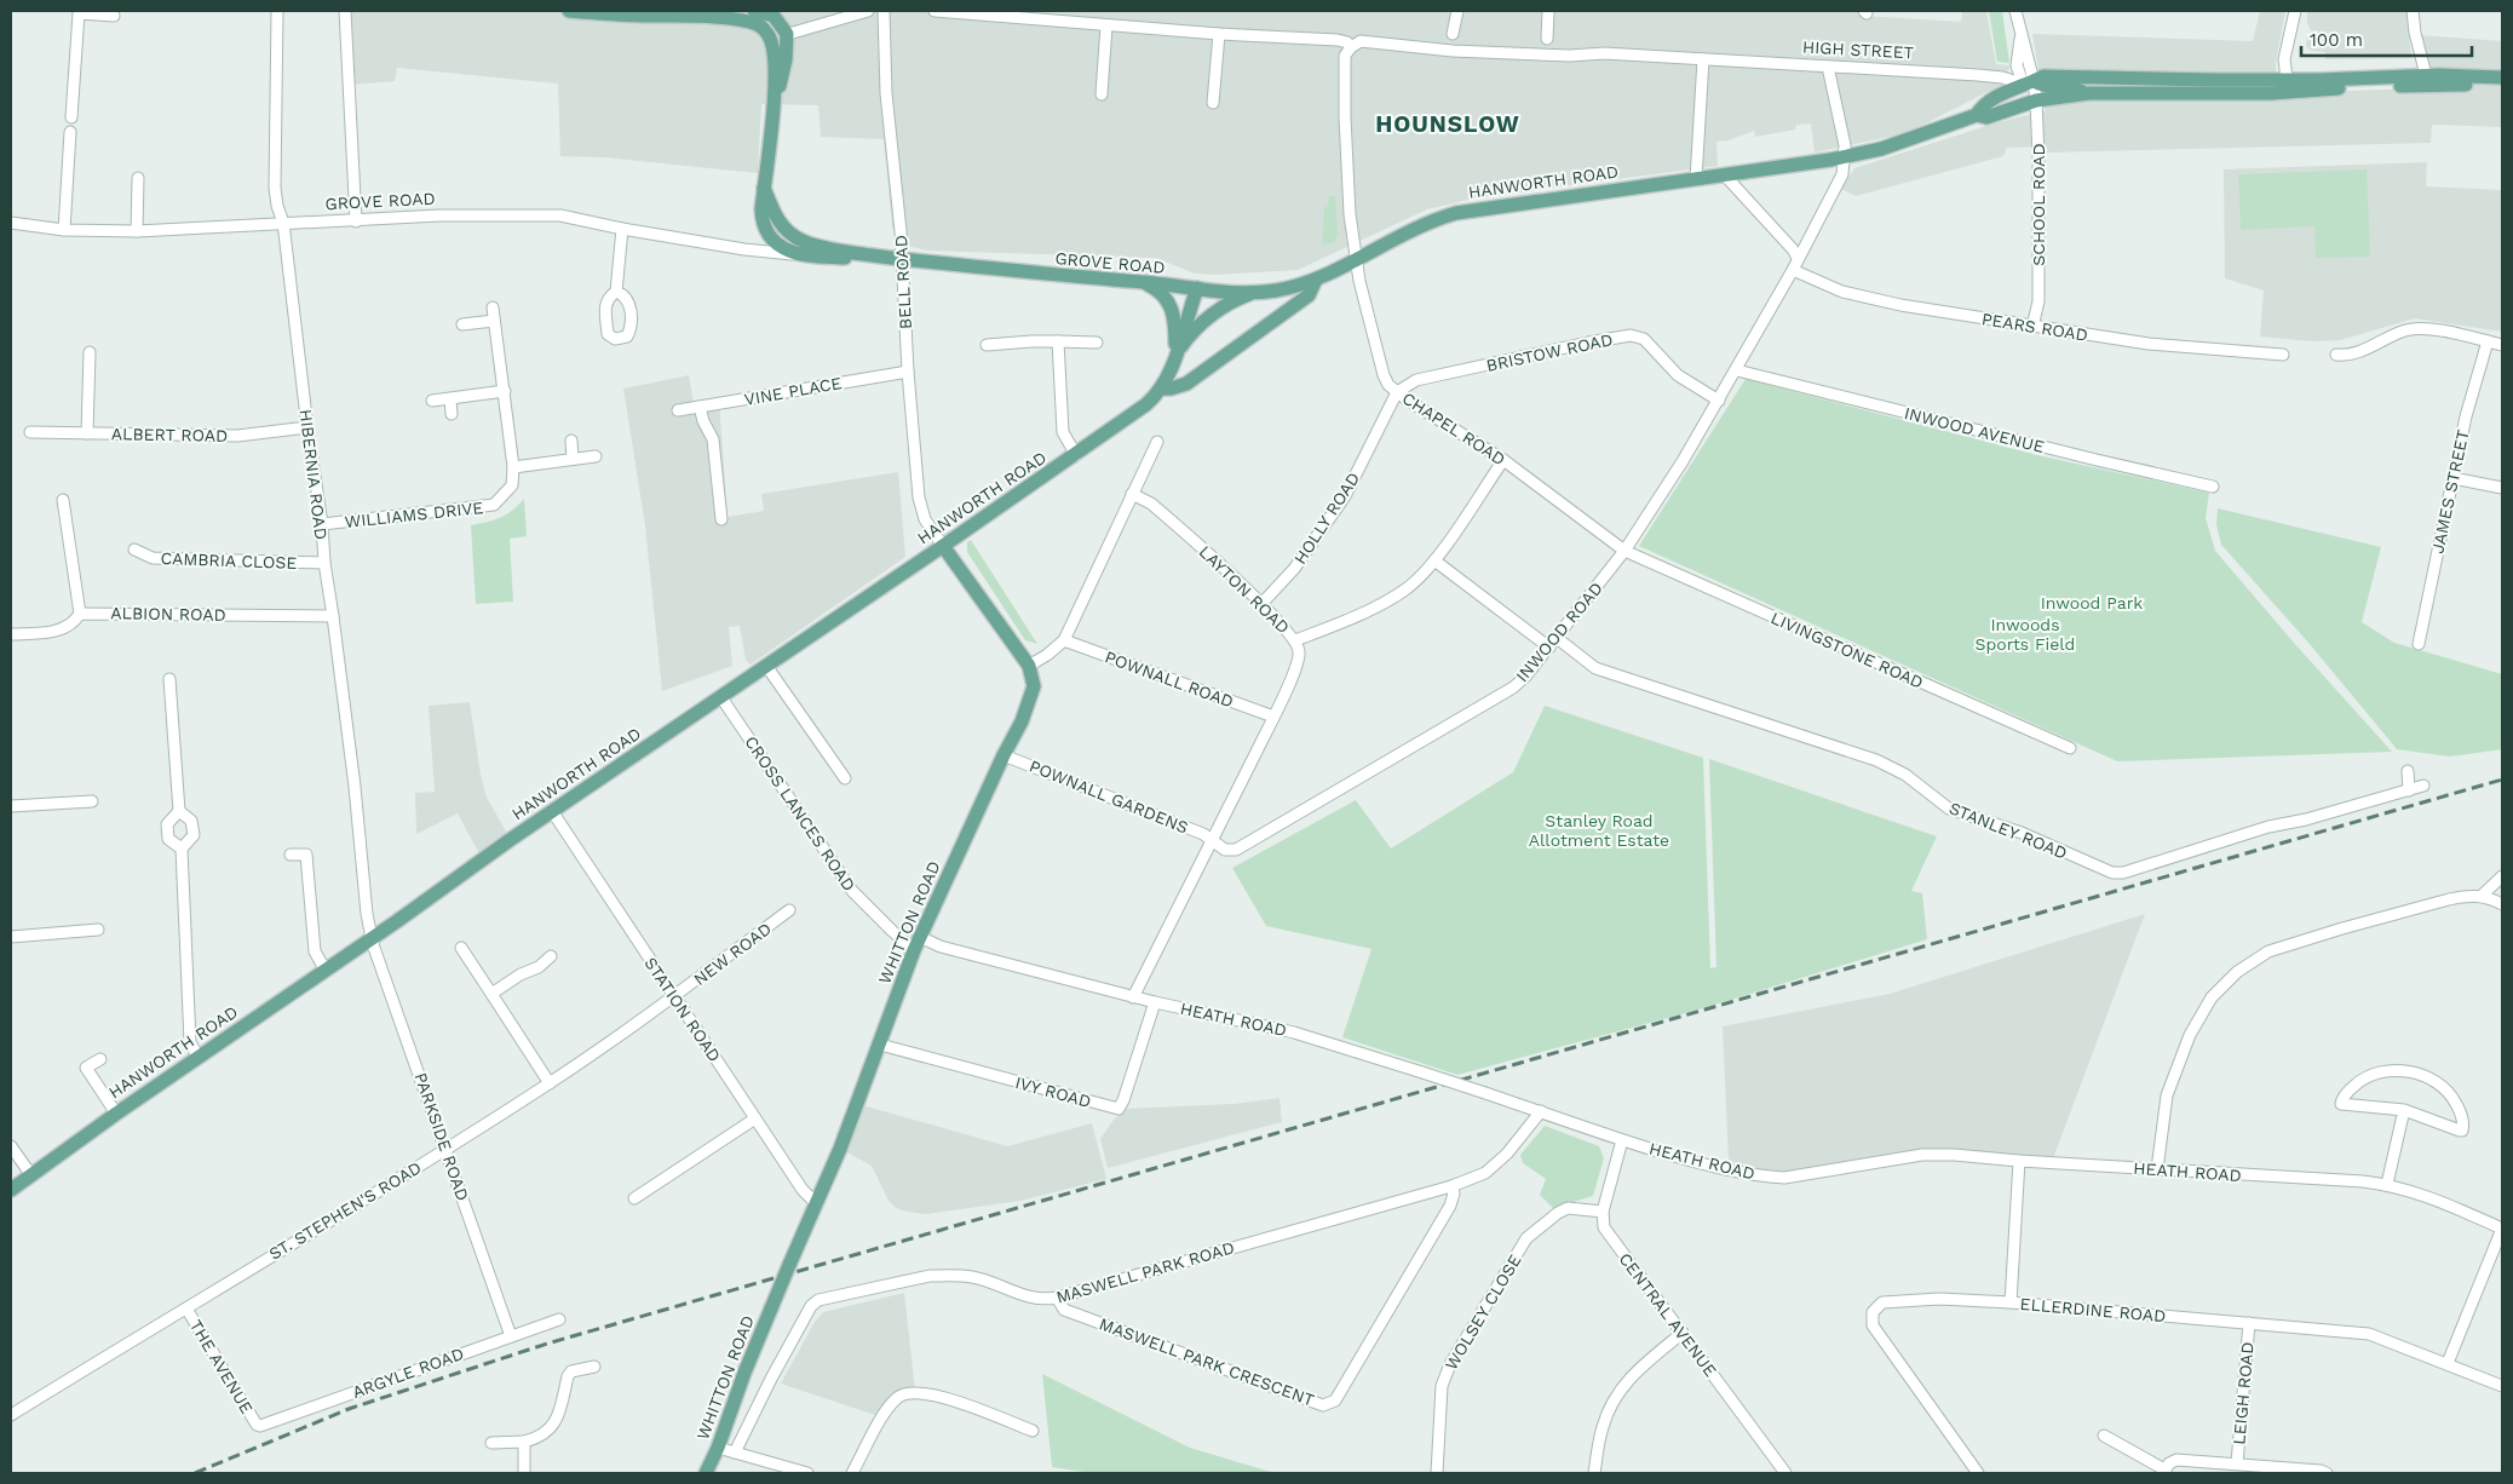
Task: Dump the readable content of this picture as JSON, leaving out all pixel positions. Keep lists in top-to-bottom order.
{
  "streets": {
    "main road": [
      "HIGH STREET",
      "HANWORTH ROAD",
      "GROVE ROAD",
      "WHITTON ROAD"
    ],
    "street": [
      "SCHOOL ROAD",
      "BELL ROAD",
      "PEARS ROAD",
      "BRISTOW ROAD",
      "VINE PLACE",
      "CHAPEL ROAD",
      "INWOOD AVENUE",
      "ALBERT ROAD",
      "HIBERNIA ROAD",
      "JAMES STREET",
      "WILLIAMS DRIVE",
      "HOLLY ROAD",
      "CAMBRIA CLOSE",
      "LAYTON ROAD",
      "ALBION ROAD",
      "INWOOD ROAD",
      "LIVINGSTONE ROAD",
      "POWNALL ROAD",
      "POWNALL GARDENS",
      "CROSS LANCES ROAD",
      "STANLEY ROAD",
      "NEW ROAD",
      "STATION ROAD",
      "HEATH ROAD",
      "IVY ROAD",
      "PARKSIDE ROAD",
      "ST. STEPHEN'S ROAD",
      "MASWELL PARK ROAD",
      "ELLERDINE ROAD",
      "WOLSEY CLOSE",
      "CENTRAL AVENUE",
      "MASWELL PARK CRESCENT",
      "THE AVENUE",
      "ARGYLE ROAD",
      "LEIGH ROAD"
    ]
  },
  "crossings": [
    ["HIGH STREET", "HANWORTH ROAD"],
    ["HIGH STREET", "SCHOOL ROAD"],
    ["HIGH STREET", "CHAPEL ROAD"],
    ["HANWORTH ROAD", "GROVE ROAD"],
    ["HANWORTH ROAD", "SCHOOL ROAD"],
    ["HANWORTH ROAD", "BELL ROAD"],
    ["HANWORTH ROAD", "CHAPEL ROAD"],
    ["HANWORTH ROAD", "HIBERNIA ROAD"],
    ["HANWORTH ROAD", "INWOOD ROAD"],
    ["HANWORTH ROAD", "CROSS LANCES ROAD"],
    ["HANWORTH ROAD", "STATION ROAD"],
    ["HANWORTH ROAD", "PARKSIDE ROAD"],
    ["GROVE ROAD", "BELL ROAD"],
    ["GROVE ROAD", "HIBERNIA ROAD"],
    ["SCHOOL ROAD", "PEARS ROAD"],
    ["BELL ROAD", "VINE PLACE"],
    ["PEARS ROAD", "INWOOD ROAD"],
    ["BRISTOW ROAD", "CHAPEL ROAD"],
    ["BRISTOW ROAD", "HOLLY ROAD"],
    ["BRISTOW ROAD", "INWOOD ROAD"],
    ["CHAPEL ROAD", "HOLLY ROAD"],
    ["CHAPEL ROAD", "INWOOD ROAD"],
    ["CHAPEL ROAD", "LIVINGSTONE ROAD"],
    ["INWOOD AVENUE", "INWOOD ROAD"],
    ["ALBERT ROAD", "HIBERNIA ROAD"],
    ["HIBERNIA ROAD", "WILLIAMS DRIVE"],
    ["HIBERNIA ROAD", "CAMBRIA CLOSE"],
    ["HIBERNIA ROAD", "ALBION ROAD"],
    ["HIBERNIA ROAD", "PARKSIDE ROAD"],
    ["HOLLY ROAD", "LAYTON ROAD"],
    ["LAYTON ROAD", "INWOOD ROAD"],
    ["LAYTON ROAD", "POWNALL ROAD"],
    ["LAYTON ROAD", "POWNALL GARDENS"],
    ["INWOOD ROAD", "LIVINGSTONE ROAD"],
    ["INWOOD ROAD", "POWNALL GARDENS"],
    ["INWOOD ROAD", "STANLEY ROAD"],
    ["POWNALL GARDENS", "WHITTON ROAD"],
    ["CROSS LANCES ROAD", "WHITTON ROAD"],
    ["CROSS LANCES ROAD", "HEATH ROAD"],
    ["WHITTON ROAD", "STATION ROAD"],
    ["WHITTON ROAD", "HEATH ROAD"],
    ["WHITTON ROAD", "IVY ROAD"],
    ["NEW ROAD", "STATION ROAD"],
    ["NEW ROAD", "ST. STEPHEN'S ROAD"],
    ["STATION ROAD", "ST. STEPHEN'S ROAD"],
    ["HEATH ROAD", "IVY ROAD"],
    ["HEATH ROAD", "MASWELL PARK ROAD"],
    ["PARKSIDE ROAD", "ST. STEPHEN'S ROAD"],
    ["PARKSIDE ROAD", "ARGYLE ROAD"],
    ["ST. STEPHEN'S ROAD", "THE AVENUE"],
    ["MASWELL PARK ROAD", "MASWELL PARK CRESCENT"],
    ["ELLERDINE ROAD", "LEIGH ROAD"],
    ["WOLSEY CLOSE", "CENTRAL AVENUE"],
    ["THE AVENUE", "ARGYLE ROAD"]
  ],
  "districts": ["HOUNSLOW"],
  "parks": ["Inwood Park", "Inwoods Sports Field", "Stanley Road Allotment Estate"],
  "scale_bar": "100 m"
}
